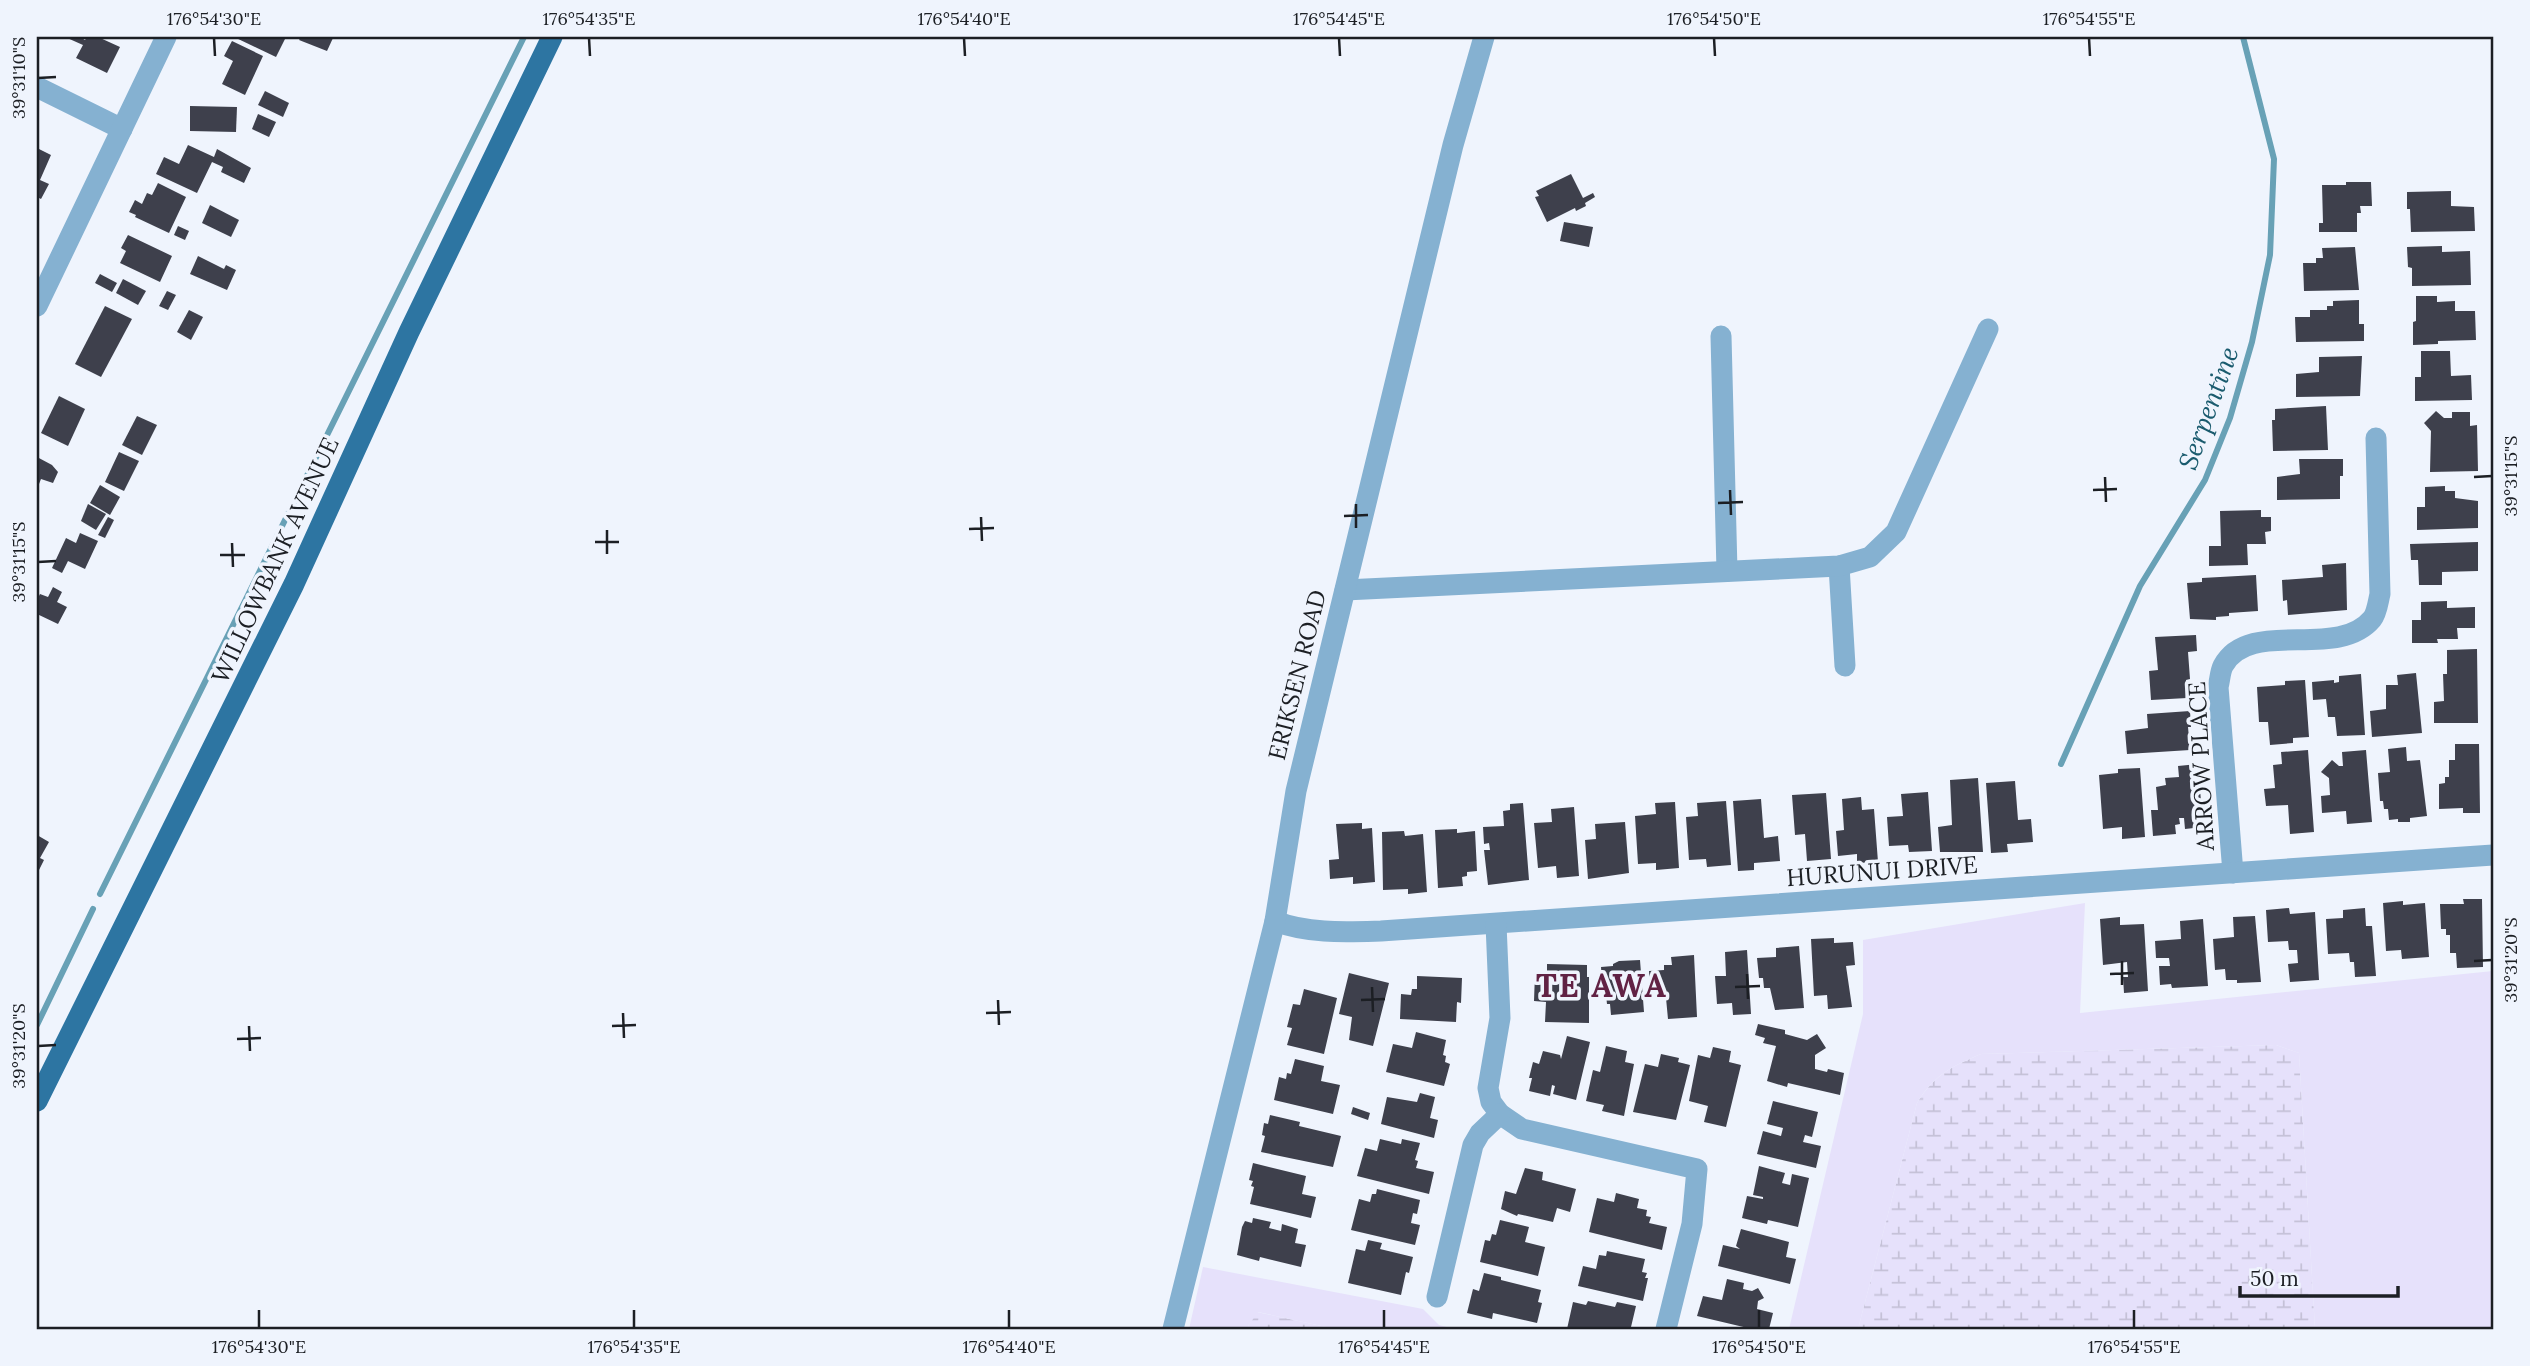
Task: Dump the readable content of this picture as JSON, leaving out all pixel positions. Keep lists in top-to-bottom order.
{
  "streets": {
    "main road": ["WILLOWBANK AVENUE"],
    "street": ["ERIKSEN ROAD", "ARROW PLACE", "HURUNUI DRIVE"]
  },
  "crossings": [
    ["ERIKSEN ROAD", "HURUNUI DRIVE"],
    ["ARROW PLACE", "HURUNUI DRIVE"]
  ],
  "districts": ["TE AWA"],
  "water": ["Serpentine"],
  "scale_bar": "50 m",
  "coordinates": [
    "176°54'30\"E",
    "176°54'35\"E",
    "176°54'40\"E",
    "176°54'45\"E",
    "176°54'50\"E",
    "176°54'55\"E",
    "39°31'10\"S",
    "39°31'15\"S",
    "39°31'20\"S"
  ]
}
